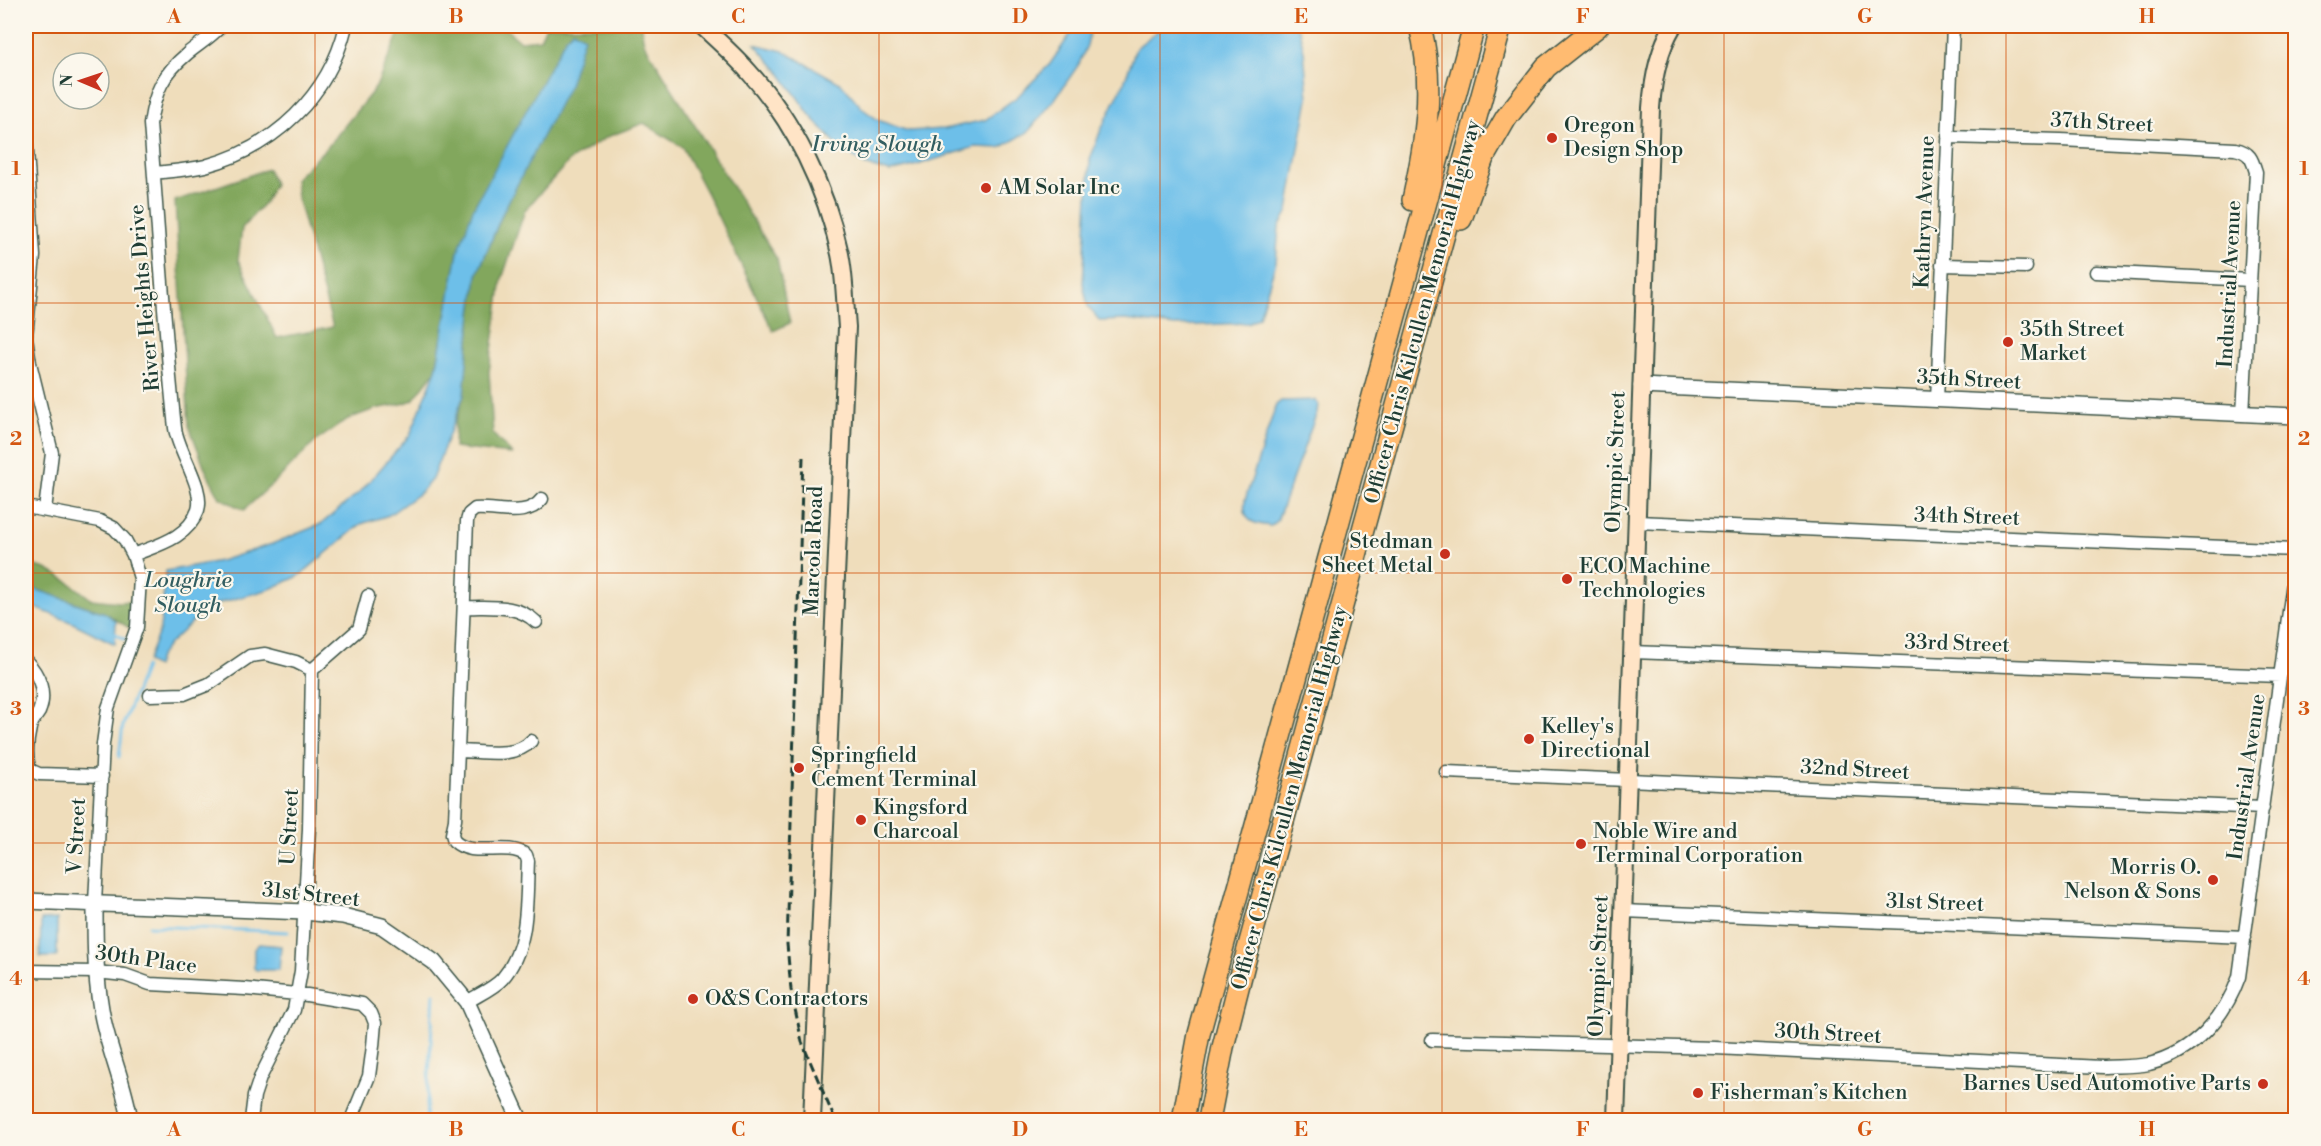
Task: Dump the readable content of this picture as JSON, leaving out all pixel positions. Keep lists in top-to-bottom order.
{
  "streets": {
    "highway": ["Officer Chris Kilcullen Memorial Highway"],
    "main road": ["Olympic Street", "Marcola Road"],
    "street": [
      "37th Street",
      "Kathryn Avenue",
      "Industrial Avenue",
      "River Heights Drive",
      "35th Street",
      "34th Street",
      "33rd Street",
      "32nd Street",
      "U Street",
      "V Street",
      "31st Street",
      "30th Place",
      "30th Street"
    ]
  },
  "crossings": [
    ["37th Street", "Kathryn Avenue"],
    ["37th Street", "Industrial Avenue"],
    ["Kathryn Avenue", "35th Street"],
    ["Industrial Avenue", "35th Street"],
    ["Industrial Avenue", "33rd Street"],
    ["Industrial Avenue", "32nd Street"],
    ["Industrial Avenue", "31st Street"],
    ["Industrial Avenue", "30th Street"],
    ["River Heights Drive", "V Street"],
    ["35th Street", "Olympic Street"],
    ["Olympic Street", "34th Street"],
    ["Olympic Street", "33rd Street"],
    ["Olympic Street", "32nd Street"],
    ["Olympic Street", "31st Street"],
    ["Olympic Street", "30th Street"],
    ["U Street", "31st Street"],
    ["U Street", "30th Place"],
    ["V Street", "31st Street"],
    ["V Street", "30th Place"]
  ],
  "water": ["Irving Slough", "Loughrie Slough"],
  "places": [
    "Oregon Design Shop",
    "AM Solar Inc",
    "35th Street Market",
    "Stedman Sheet Metal",
    "ECO Machine Technologies",
    "Kelley's Directional",
    "Springfield Cement Terminal",
    "Kingsford Charcoal",
    "Noble Wire and Terminal Corporation",
    "Morris O. Nelson & Sons",
    "O&S Contractors",
    "Barnes Used Automotive Parts",
    "Fisherman’s Kitchen"
  ],
  "north": "left",
  "grid": {
    "columns": [
      "A",
      "B",
      "C",
      "D",
      "E",
      "F",
      "G",
      "H"
    ],
    "rows": [
      "1",
      "2",
      "3",
      "4"
    ]
  }
}
